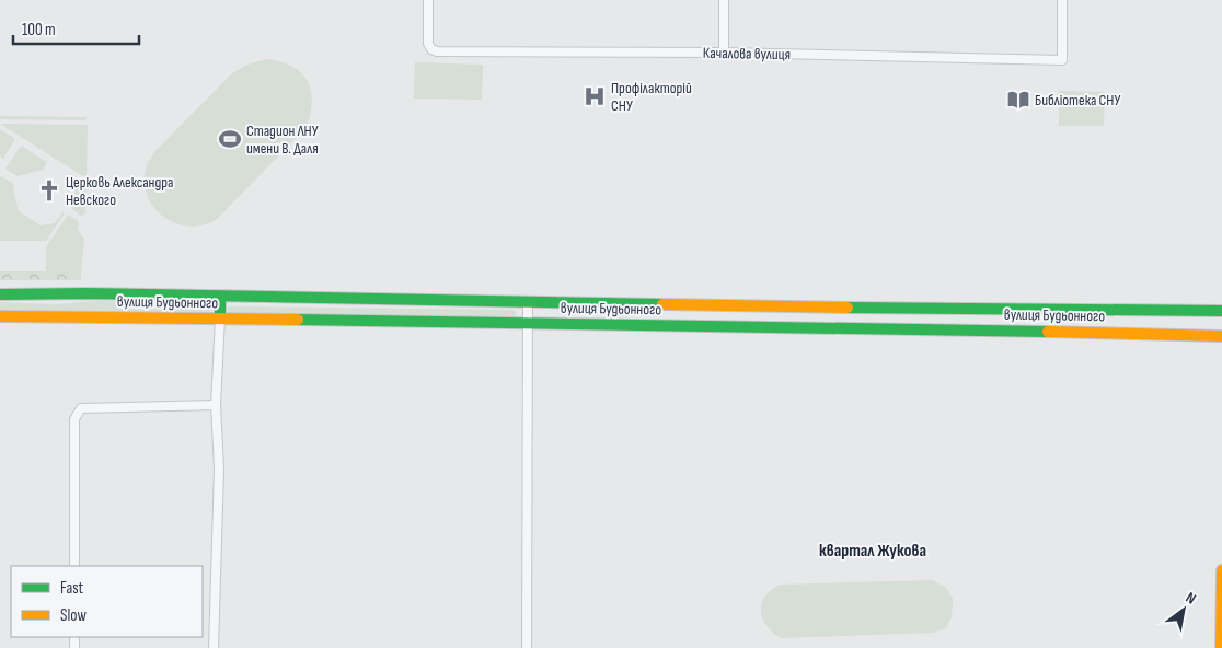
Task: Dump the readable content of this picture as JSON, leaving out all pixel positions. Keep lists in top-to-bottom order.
{
  "streets": {
    "main road": ["вулиця Будьонного"],
    "street": ["Качалова вулиця"]
  },
  "districts": ["квартал Жукова"],
  "places": {
    "hospital": ["Профілакторій СНУ"],
    "library": ["Библіотека СНУ"],
    "sports": ["Стадион ЛНУ имени В. Даля"],
    "church": ["Церковь Александра Невского"]
  },
  "legend": ["Fast", "Slow"],
  "scale_bar": "100 m",
  "north": "top right"
}
